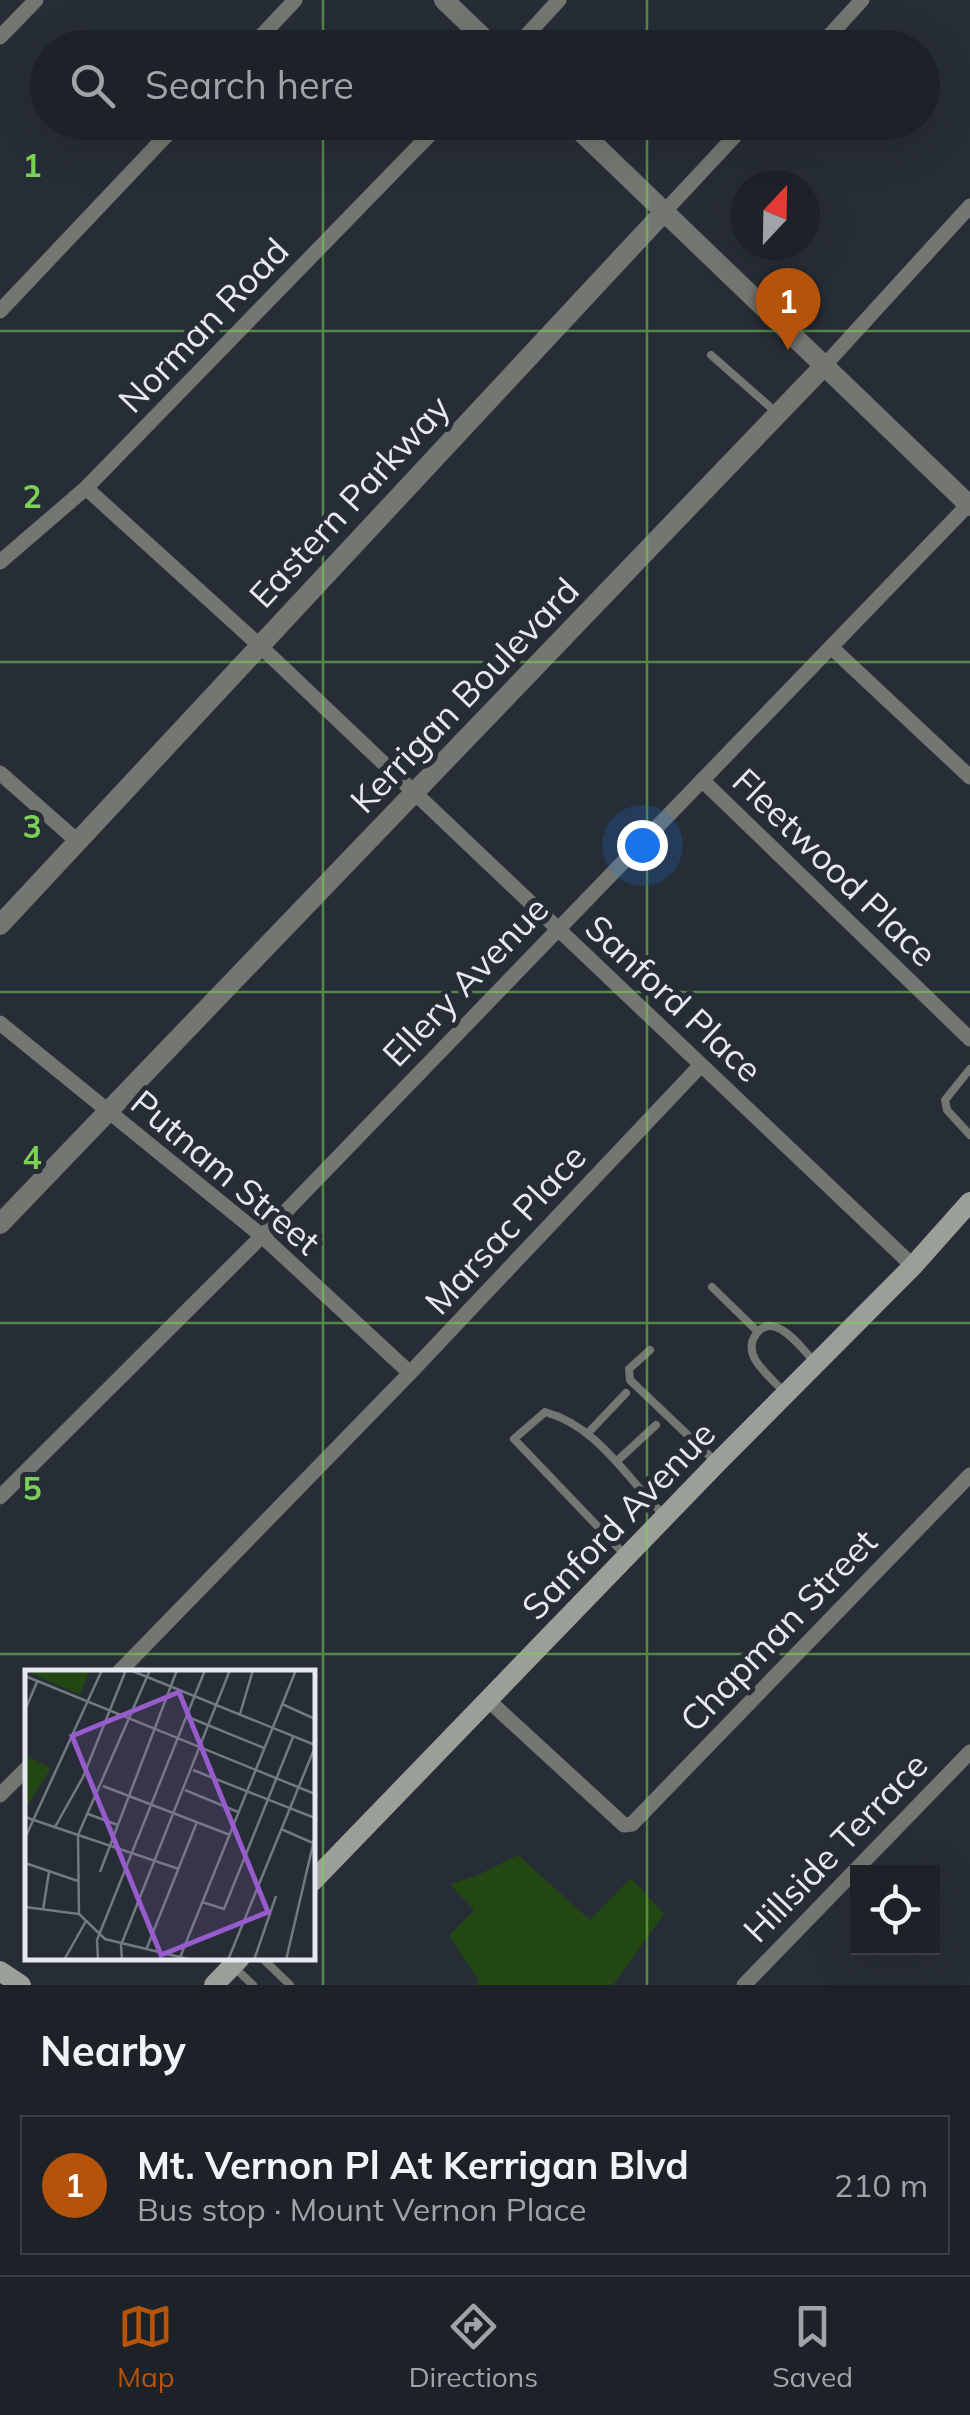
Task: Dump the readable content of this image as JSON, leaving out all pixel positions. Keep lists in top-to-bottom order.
{
  "streets": {
    "main road": ["Sanford Avenue"],
    "street": [
      "Norman Road",
      "Eastern Parkway",
      "Kerrigan Boulevard",
      "Fleetwood Place",
      "Ellery Avenue",
      "Sanford Place",
      "Putnam Street",
      "Marsac Place",
      "Chapman Street",
      "Hillside Terrace"
    ]
  },
  "crossings": [
    ["Norman Road", "Sanford Place"],
    ["Eastern Parkway", "Sanford Place"],
    ["Kerrigan Boulevard", "Sanford Place"],
    ["Kerrigan Boulevard", "Putnam Street"],
    ["Fleetwood Place", "Ellery Avenue"],
    ["Ellery Avenue", "Sanford Place"],
    ["Ellery Avenue", "Putnam Street"],
    ["Sanford Place", "Marsac Place"],
    ["Sanford Place", "Sanford Avenue"],
    ["Putnam Street", "Marsac Place"],
    ["Sanford Avenue", "Chapman Street"]
  ],
  "north": "top",
  "page": {
    "search": "Search here",
    "pins": "1",
    "heading": "Nearby",
    "list": [
      {
        "mark": "1",
        "name": "Mt. Vernon Pl At Kerrigan Blvd",
        "note": "Bus stop · Mount Vernon Place",
        "value": "210 m"
      }
    ],
    "nav": ["Map", "Directions", "Saved"]
  },
  "grid": {
    "rows": [
      "1",
      "2",
      "3",
      "4",
      "5"
    ]
  }
}
